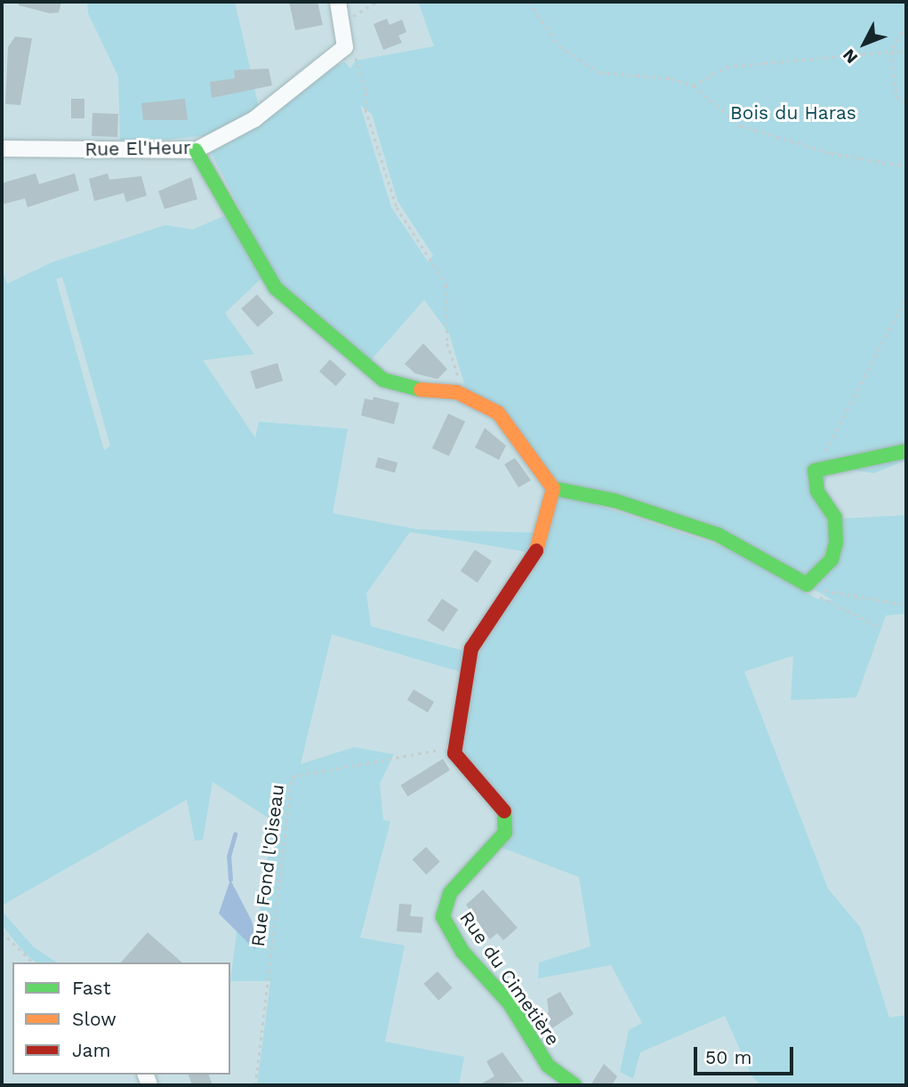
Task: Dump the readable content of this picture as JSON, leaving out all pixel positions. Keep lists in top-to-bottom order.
{
  "streets": {
    "street": ["Rue El'Heur", "Rue du Cimetière"],
    "path": ["Rue Fond l'Oiseau"]
  },
  "crossings": [
    ["Rue Fond l'Oiseau", "Rue du Cimetière"]
  ],
  "parks": ["Bois du Haras"],
  "legend": ["Fast", "Slow", "Jam"],
  "scale_bar": "50 m",
  "north": "bottom left"
}
